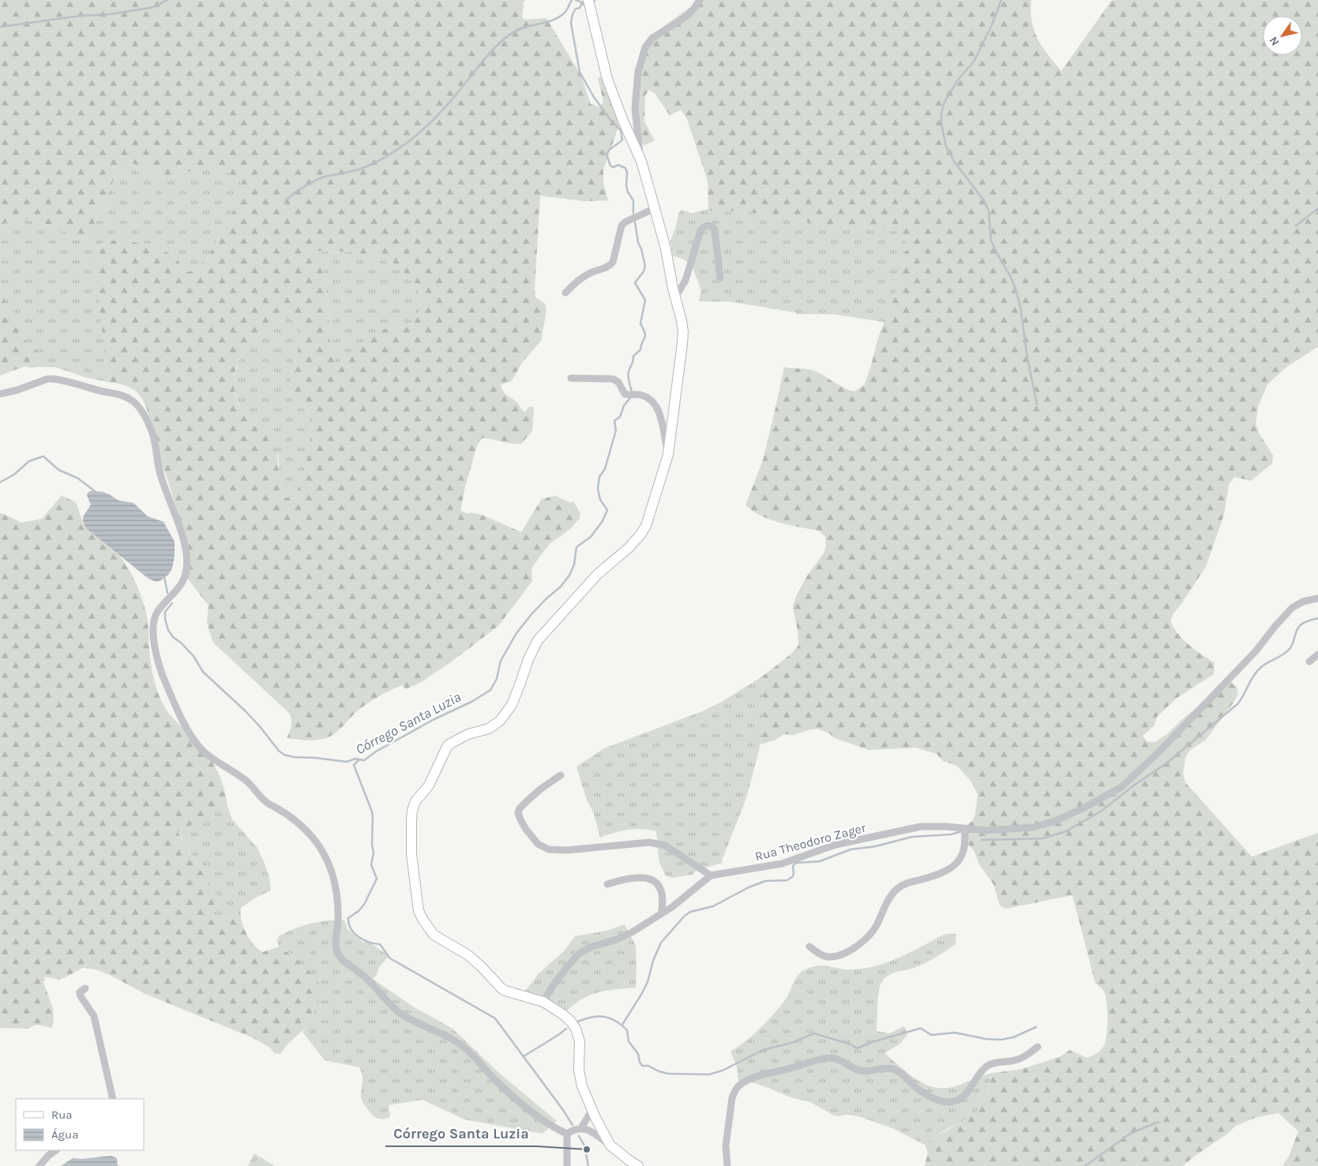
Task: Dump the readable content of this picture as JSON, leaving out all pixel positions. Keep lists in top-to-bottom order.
{
  "streets": {
    "street": ["Rua Theodoro Zager"]
  },
  "water": ["Córrego Santa Luzia"],
  "places": ["Córrego Santa Luzia"],
  "legend": ["Rua", "Água"],
  "north": "bottom left"
}
